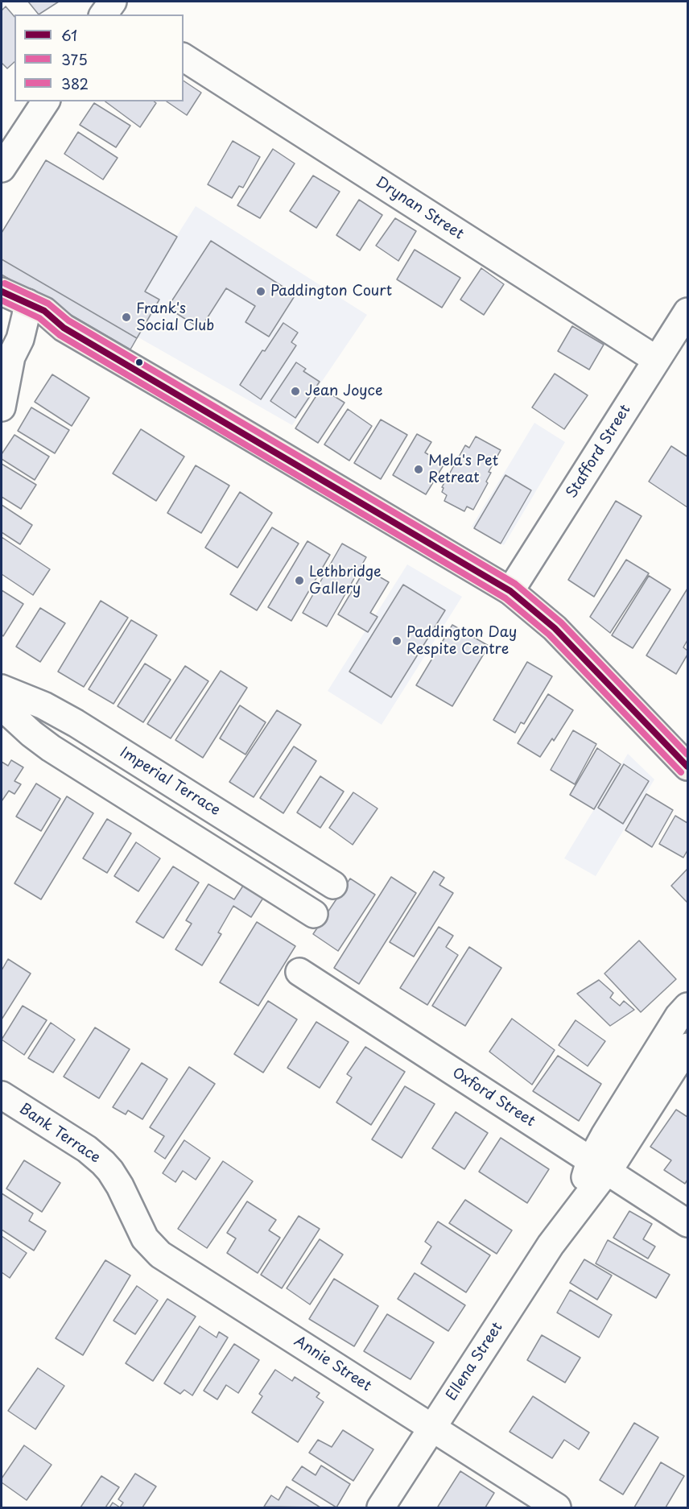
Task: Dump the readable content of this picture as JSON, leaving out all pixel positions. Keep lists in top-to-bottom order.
{
  "streets": {
    "street": [
      "Drynan Street",
      "Stafford Street",
      "Imperial Terrace",
      "Oxford Street",
      "Bank Terrace",
      "Ellena Street",
      "Annie Street"
    ]
  },
  "crossings": [
    ["Drynan Street", "Stafford Street"],
    ["Oxford Street", "Ellena Street"],
    ["Bank Terrace", "Annie Street"],
    ["Ellena Street", "Annie Street"]
  ],
  "places": [
    "Paddington Court",
    "Frank's Social Club",
    "Jean Joyce",
    "Mela's Pet Retreat",
    "Lethbridge Gallery",
    "Paddington Day Respite Centre"
  ],
  "lines": ["transit line 382", "transit line 61", "transit line 375"],
  "legend": ["61", "375", "382"]
}
